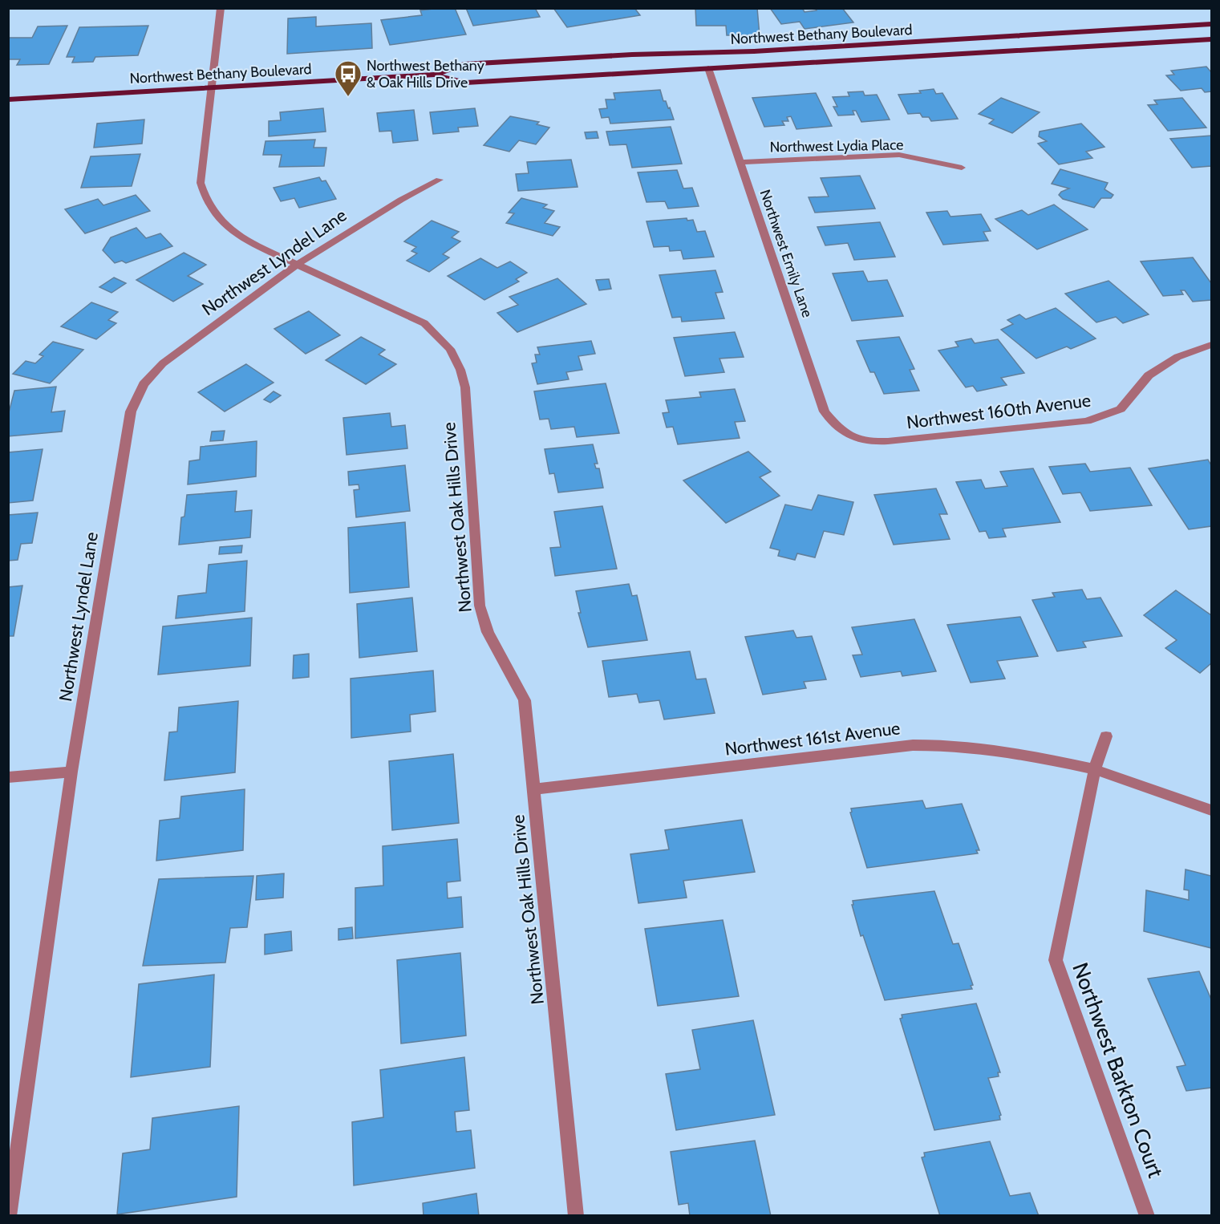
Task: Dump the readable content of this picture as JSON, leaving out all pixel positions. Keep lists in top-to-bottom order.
{
  "streets": {
    "main road": ["Northwest Bethany Boulevard"],
    "street": [
      "Northwest Lydia Place",
      "Northwest Emily Lane",
      "Northwest Lyndel Lane",
      "Northwest 160th Avenue",
      "Northwest Oak Hills Drive",
      "Northwest 161st Avenue",
      "Northwest Barkton Court"
    ]
  },
  "crossings": [
    ["Northwest Bethany Boulevard", "Northwest Emily Lane"],
    ["Northwest Bethany Boulevard", "Northwest Oak Hills Drive"],
    ["Northwest Lydia Place", "Northwest Emily Lane"],
    ["Northwest Emily Lane", "Northwest 160th Avenue"],
    ["Northwest Lyndel Lane", "Northwest Oak Hills Drive"],
    ["Northwest Oak Hills Drive", "Northwest 161st Avenue"],
    ["Northwest 161st Avenue", "Northwest Barkton Court"]
  ],
  "places": {
    "bus stop": ["Northwest Bethany & Oak Hills Drive"]
  }
}
